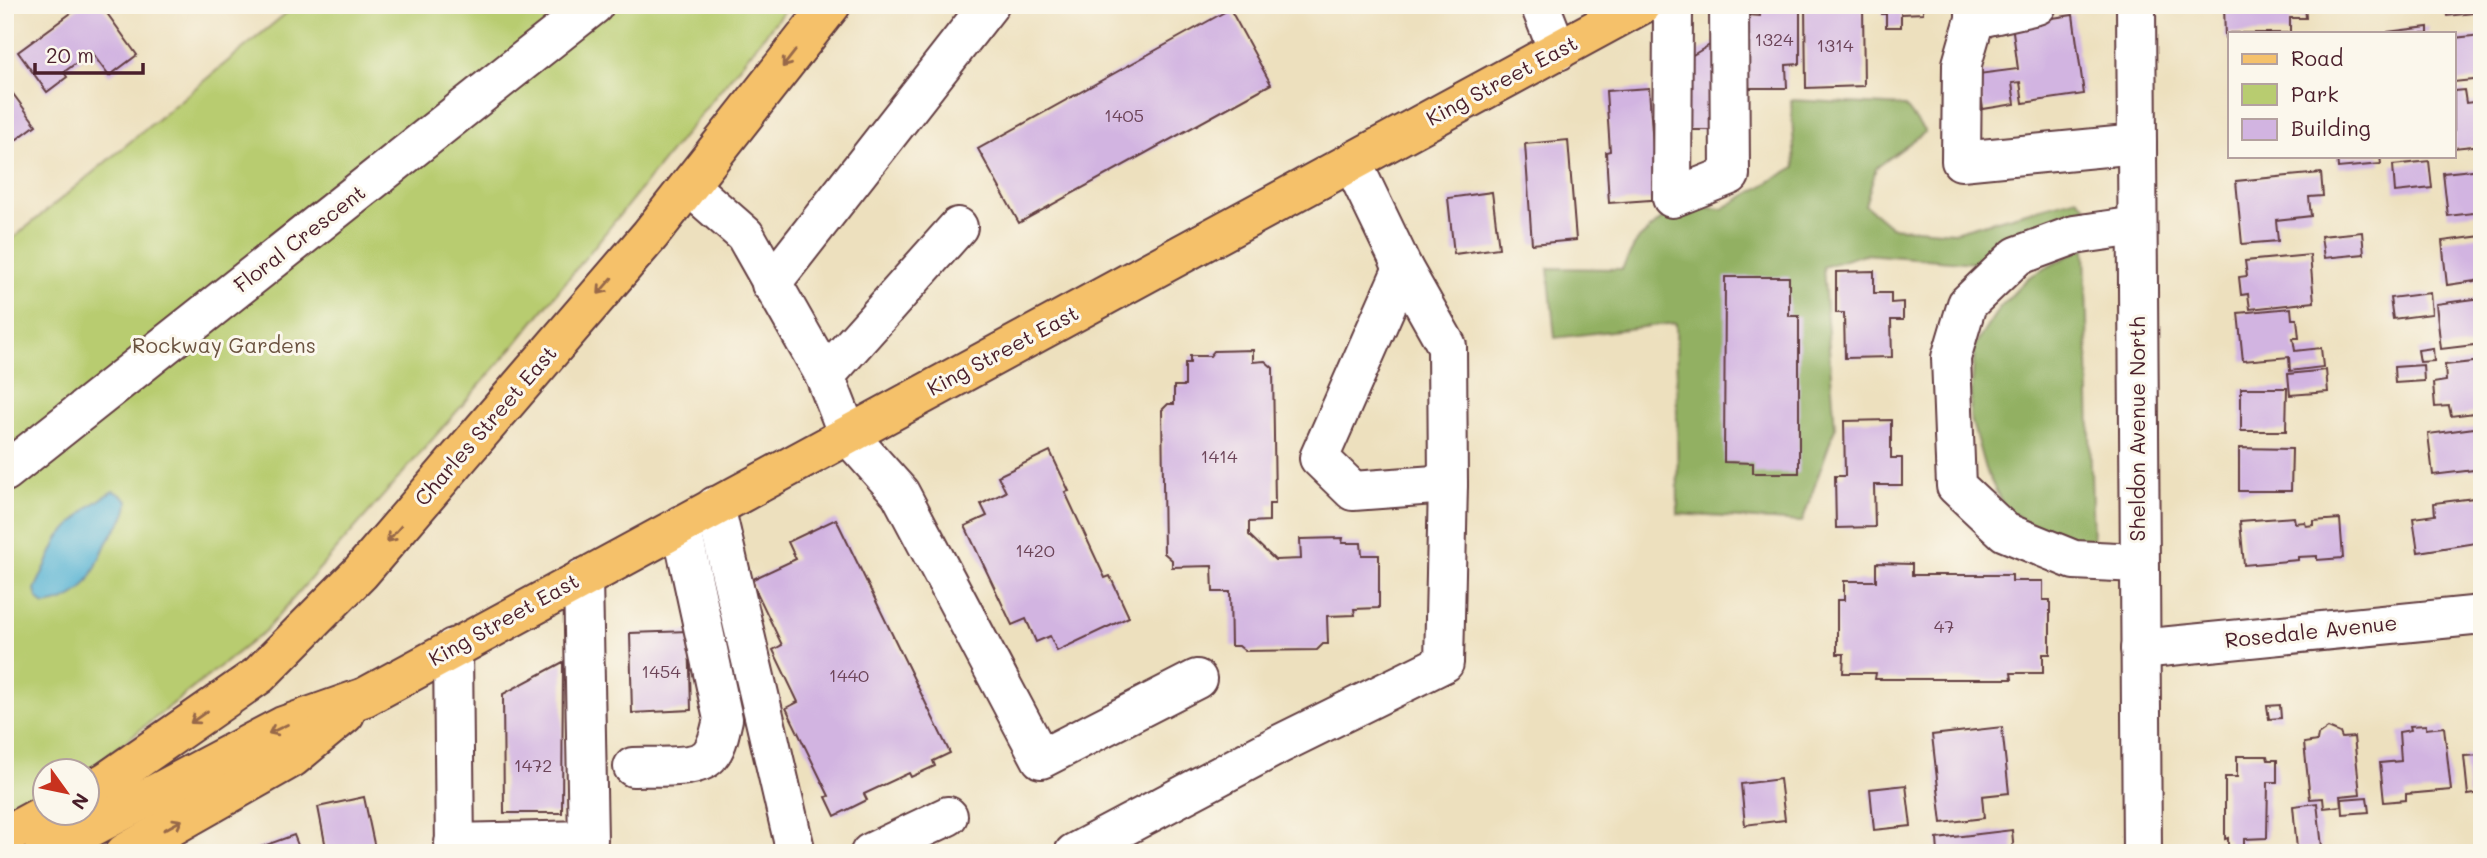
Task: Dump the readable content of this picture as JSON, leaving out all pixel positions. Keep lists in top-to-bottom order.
{
  "streets": {
    "main road": ["King Street East", "Charles Street East"],
    "street": ["Floral Crescent", "Sheldon Avenue North", "Rosedale Avenue"]
  },
  "crossings": [
    ["Sheldon Avenue North", "Rosedale Avenue"]
  ],
  "one_way": ["Charles Street East"],
  "parks": ["Rockway Gardens"],
  "house_numbers": [
    "1324",
    "1314",
    "1405",
    "1414",
    "1420",
    "47",
    "1454",
    "1440",
    "1472"
  ],
  "legend": ["Road", "Park", "Building"],
  "scale_bar": "20 m",
  "north": "bottom right"
}
